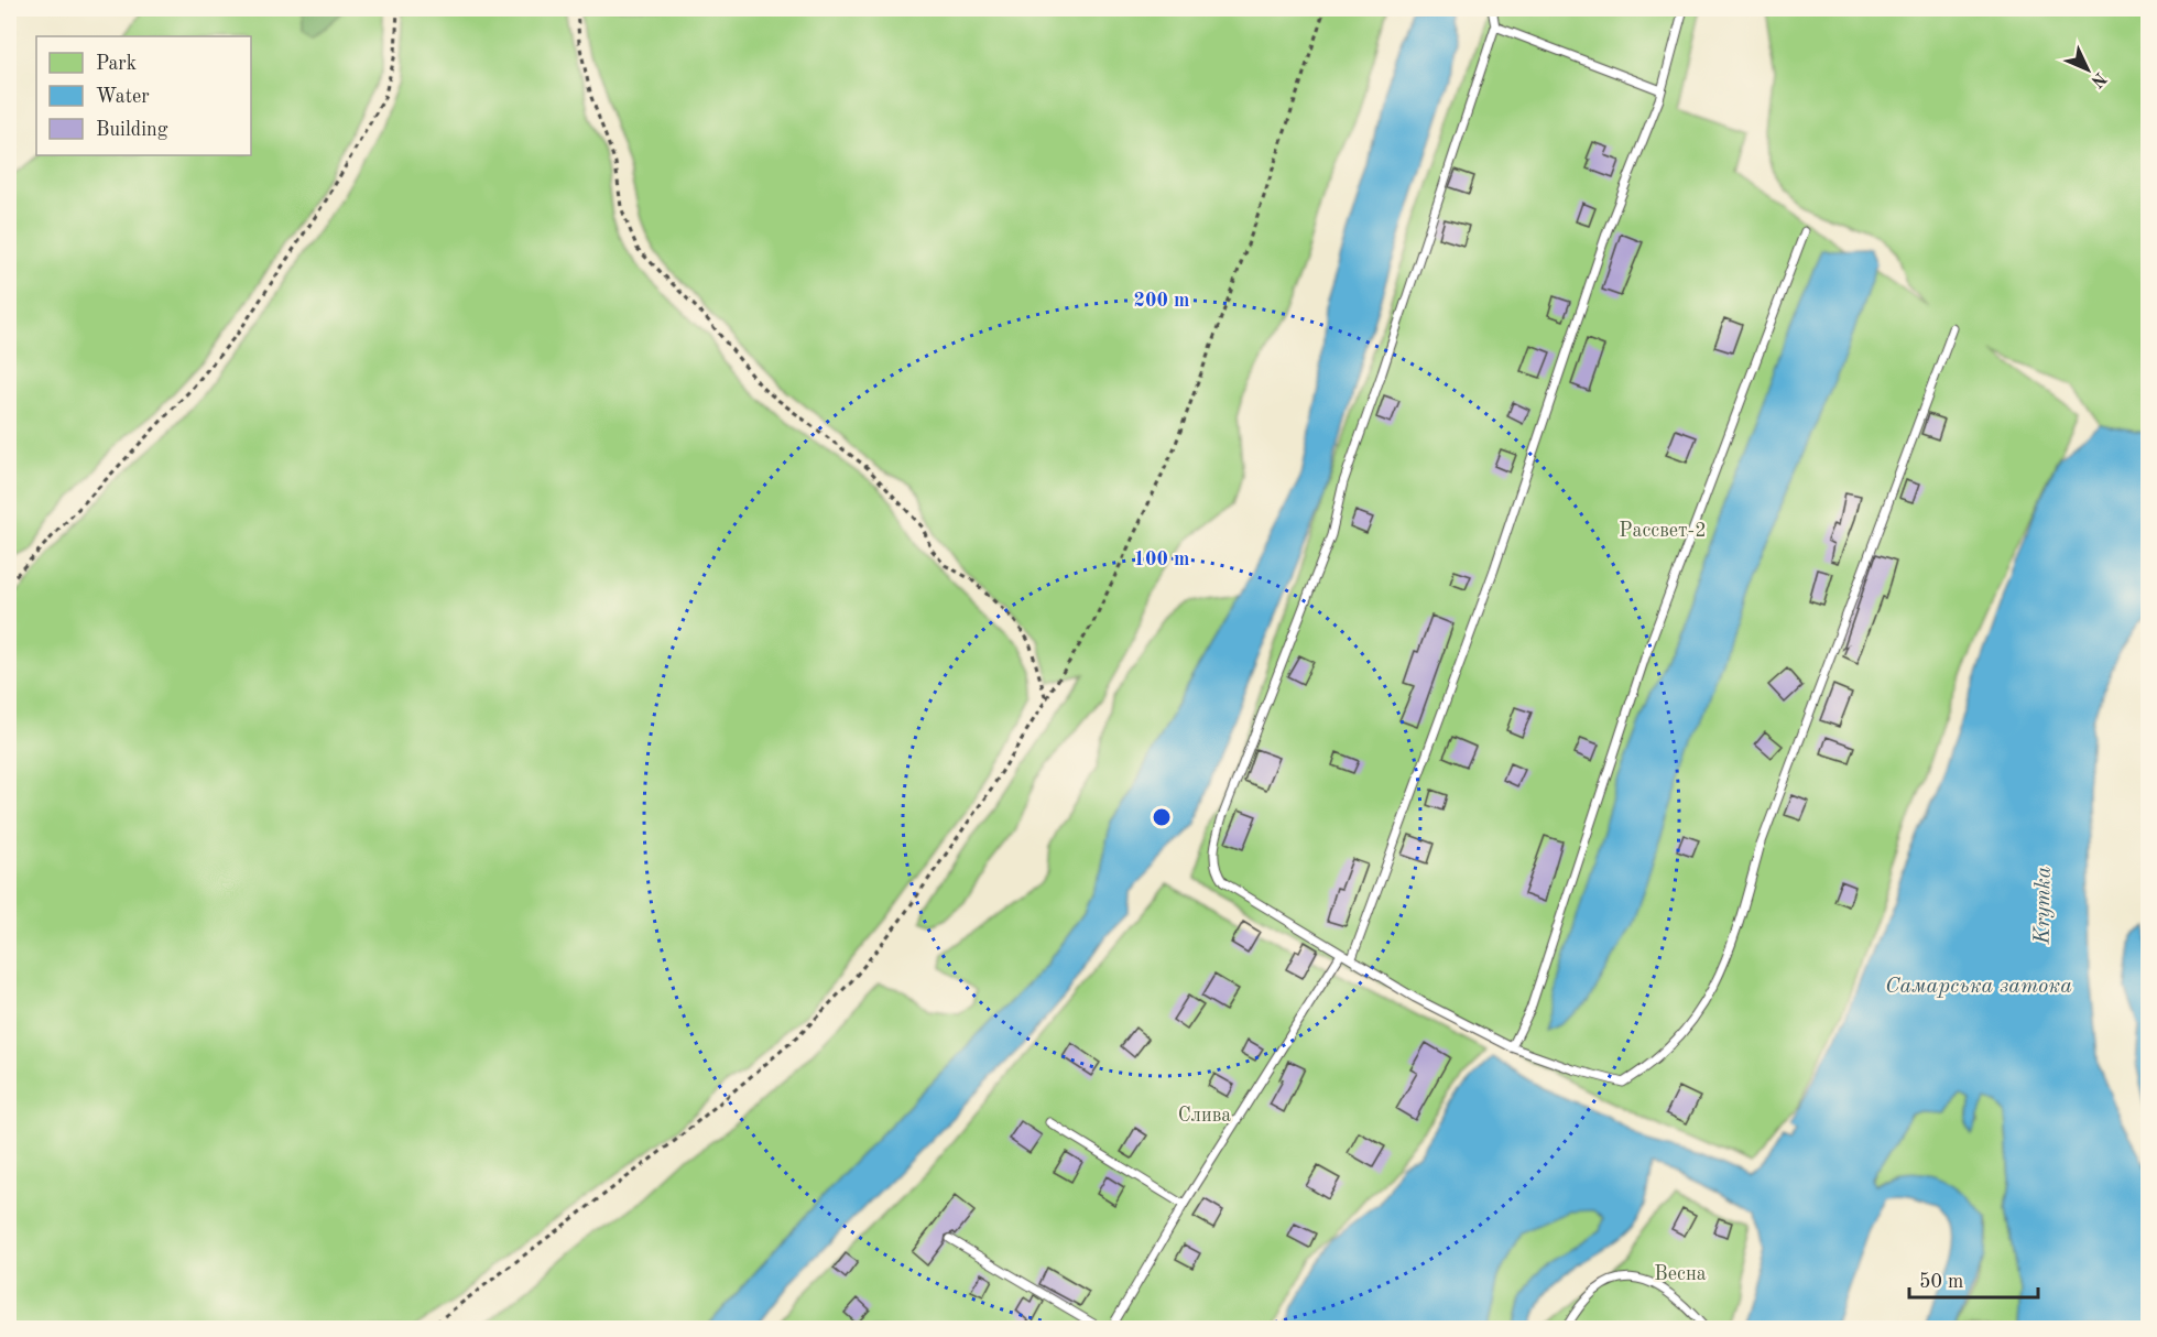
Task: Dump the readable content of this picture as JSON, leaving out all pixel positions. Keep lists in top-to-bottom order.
{
  "water": ["Krymka", "Самарська затока"],
  "parks": ["Рассвет-2", "Слива", "Весна"],
  "legend": ["Park", "Water", "Building"],
  "scale_bar": "50 m",
  "north": "bottom right",
  "rings": ["200 m", "100 m"]
}
